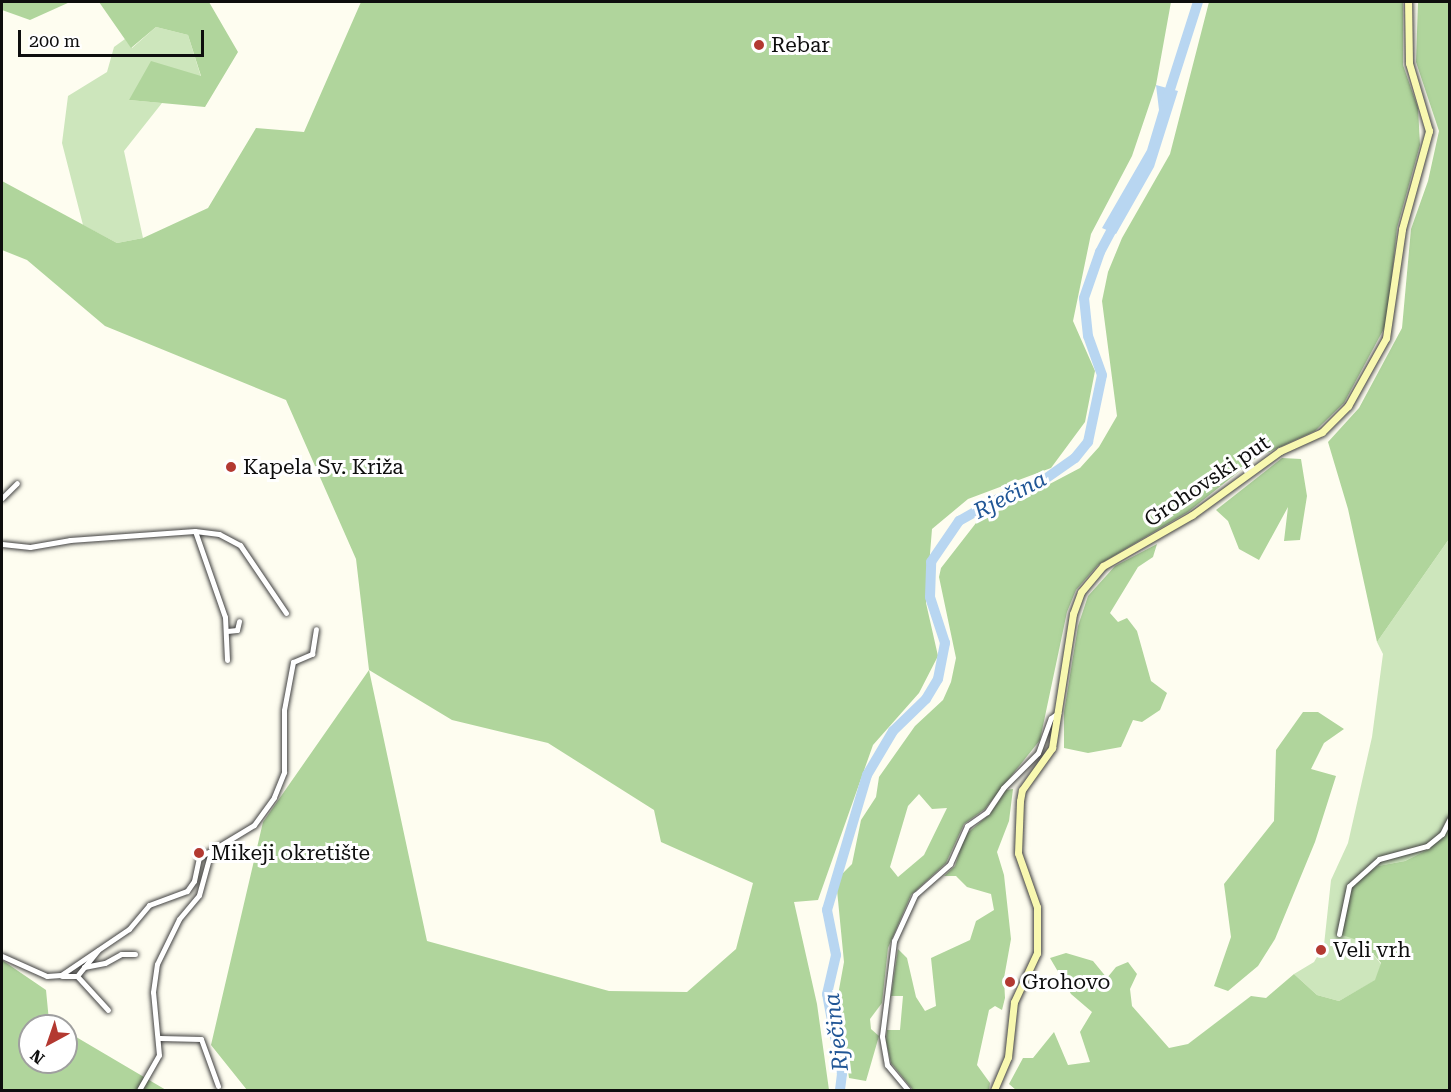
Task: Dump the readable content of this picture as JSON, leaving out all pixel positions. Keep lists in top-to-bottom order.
{
  "streets": {
    "main road": ["Grohovski put"]
  },
  "water": ["Rječina"],
  "places": [
    "Rebar",
    "Kapela Sv. Križa",
    "Mikeji okretište",
    "Veli vrh",
    "Grohovo"
  ],
  "scale_bar": "200 m",
  "north": "bottom left"
}
